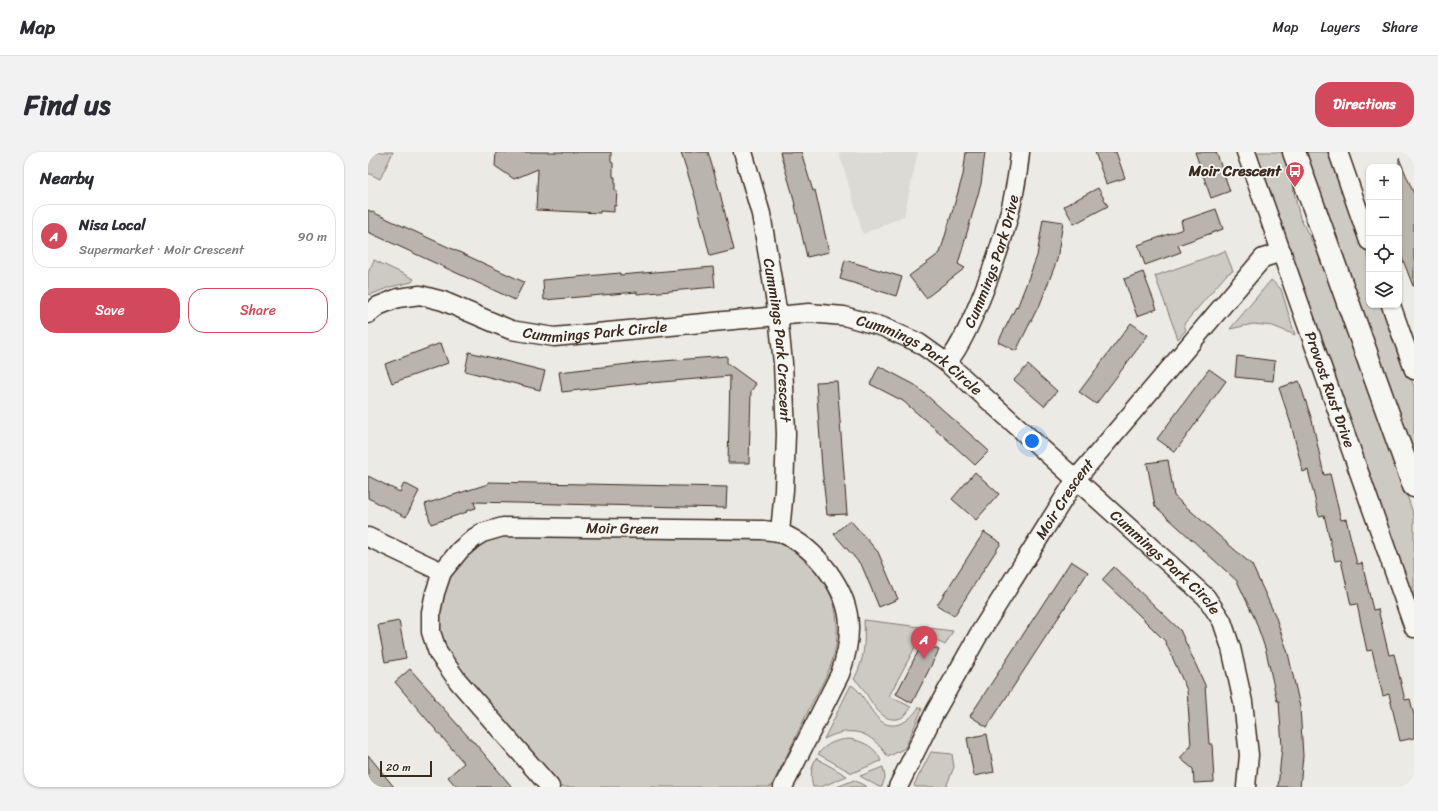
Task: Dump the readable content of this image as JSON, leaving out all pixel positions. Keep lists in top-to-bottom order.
{
  "streets": {
    "street": [
      "Cummings Park Drive",
      "Cummings Park Circle",
      "Cummings Park Crescent",
      "Provost Rust Drive",
      "Moir Crescent",
      "Moir Green"
    ]
  },
  "crossings": [
    ["Cummings Park Drive", "Cummings Park Circle"],
    ["Cummings Park Circle", "Cummings Park Crescent"],
    ["Cummings Park Circle", "Moir Crescent"],
    ["Cummings Park Crescent", "Moir Green"],
    ["Provost Rust Drive", "Moir Crescent"]
  ],
  "places": {
    "bus stop": ["Moir Crescent"]
  },
  "scale_bar": "20 m",
  "page": {
    "header": "Map",
    "nav": ["Map", "Layers", "Share"],
    "title": "Find us",
    "buttons": [
      "Directions",
      ["Save", "Share"]
    ],
    "heading": "Nearby",
    "map_buttons": ["+", "−"],
    "list": [
      {
        "mark": "A",
        "name": "Nisa Local",
        "note": "Supermarket · Moir Crescent",
        "value": "90 m"
      }
    ],
    "pins": "A",
    "scale": "20 m"
  }
}
